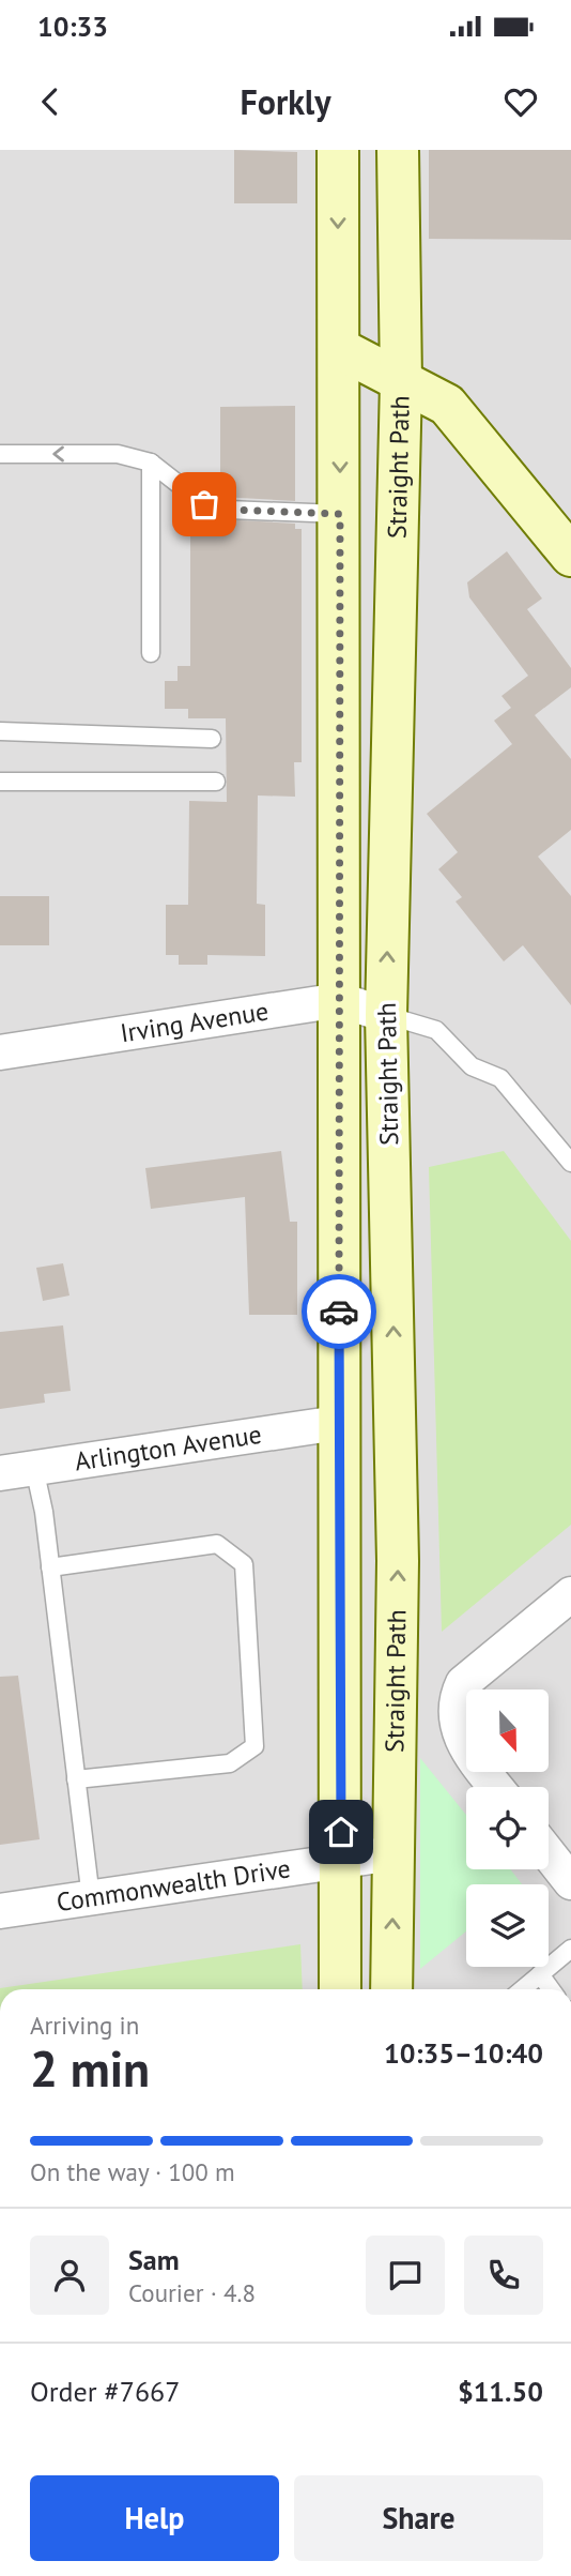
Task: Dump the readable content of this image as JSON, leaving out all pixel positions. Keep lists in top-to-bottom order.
{
  "streets": {
    "main road": ["Straight Path"],
    "street": ["Irving Avenue", "Arlington Avenue", "Commonwealth Drive"]
  },
  "crossings": [
    ["Straight Path", "Irving Avenue"],
    ["Straight Path", "Arlington Avenue"],
    ["Straight Path", "Commonwealth Drive"]
  ],
  "north": "bottom",
  "page": {
    "status": "10:33",
    "header": "Forkly",
    "heading": ["2 min", "Arriving in", "10:35–10:40"],
    "panel": [
      "Sam",
      "Courier · 4.8",
      "Order #7667",
      "$11.50"
    ],
    "bar": "On the way · 100 m",
    "buttons": ["Help", "Share"]
  }
}
